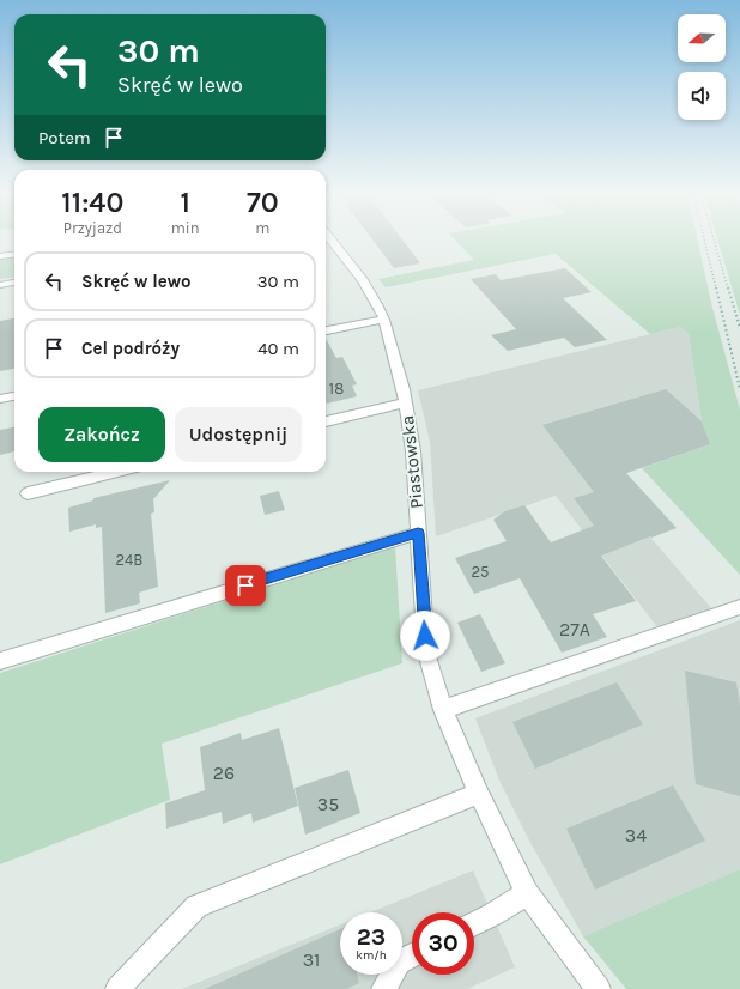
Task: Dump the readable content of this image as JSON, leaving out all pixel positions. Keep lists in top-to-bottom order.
{
  "streets": {
    "street": ["Piastowska"]
  },
  "house_numbers": [
    "18",
    "24B",
    "25",
    "27A",
    "26",
    "35",
    "34",
    "31"
  ],
  "north": "left",
  "page": {
    "turn": ["30 m", "Skręć w lewo"],
    "then": "Potem",
    "eta": [
      "11:40",
      "Przyjazd",
      "1",
      "min",
      "70",
      "m"
    ],
    "list": [
      {
        "name": "Skręć w lewo",
        "value": "30 m"
      },
      {
        "name": "Cel podróży",
        "value": "40 m"
      }
    ],
    "buttons": ["Zakończ", "Udostępnij"],
    "speed": "23 km/h",
    "limit": "30"
  }
}
